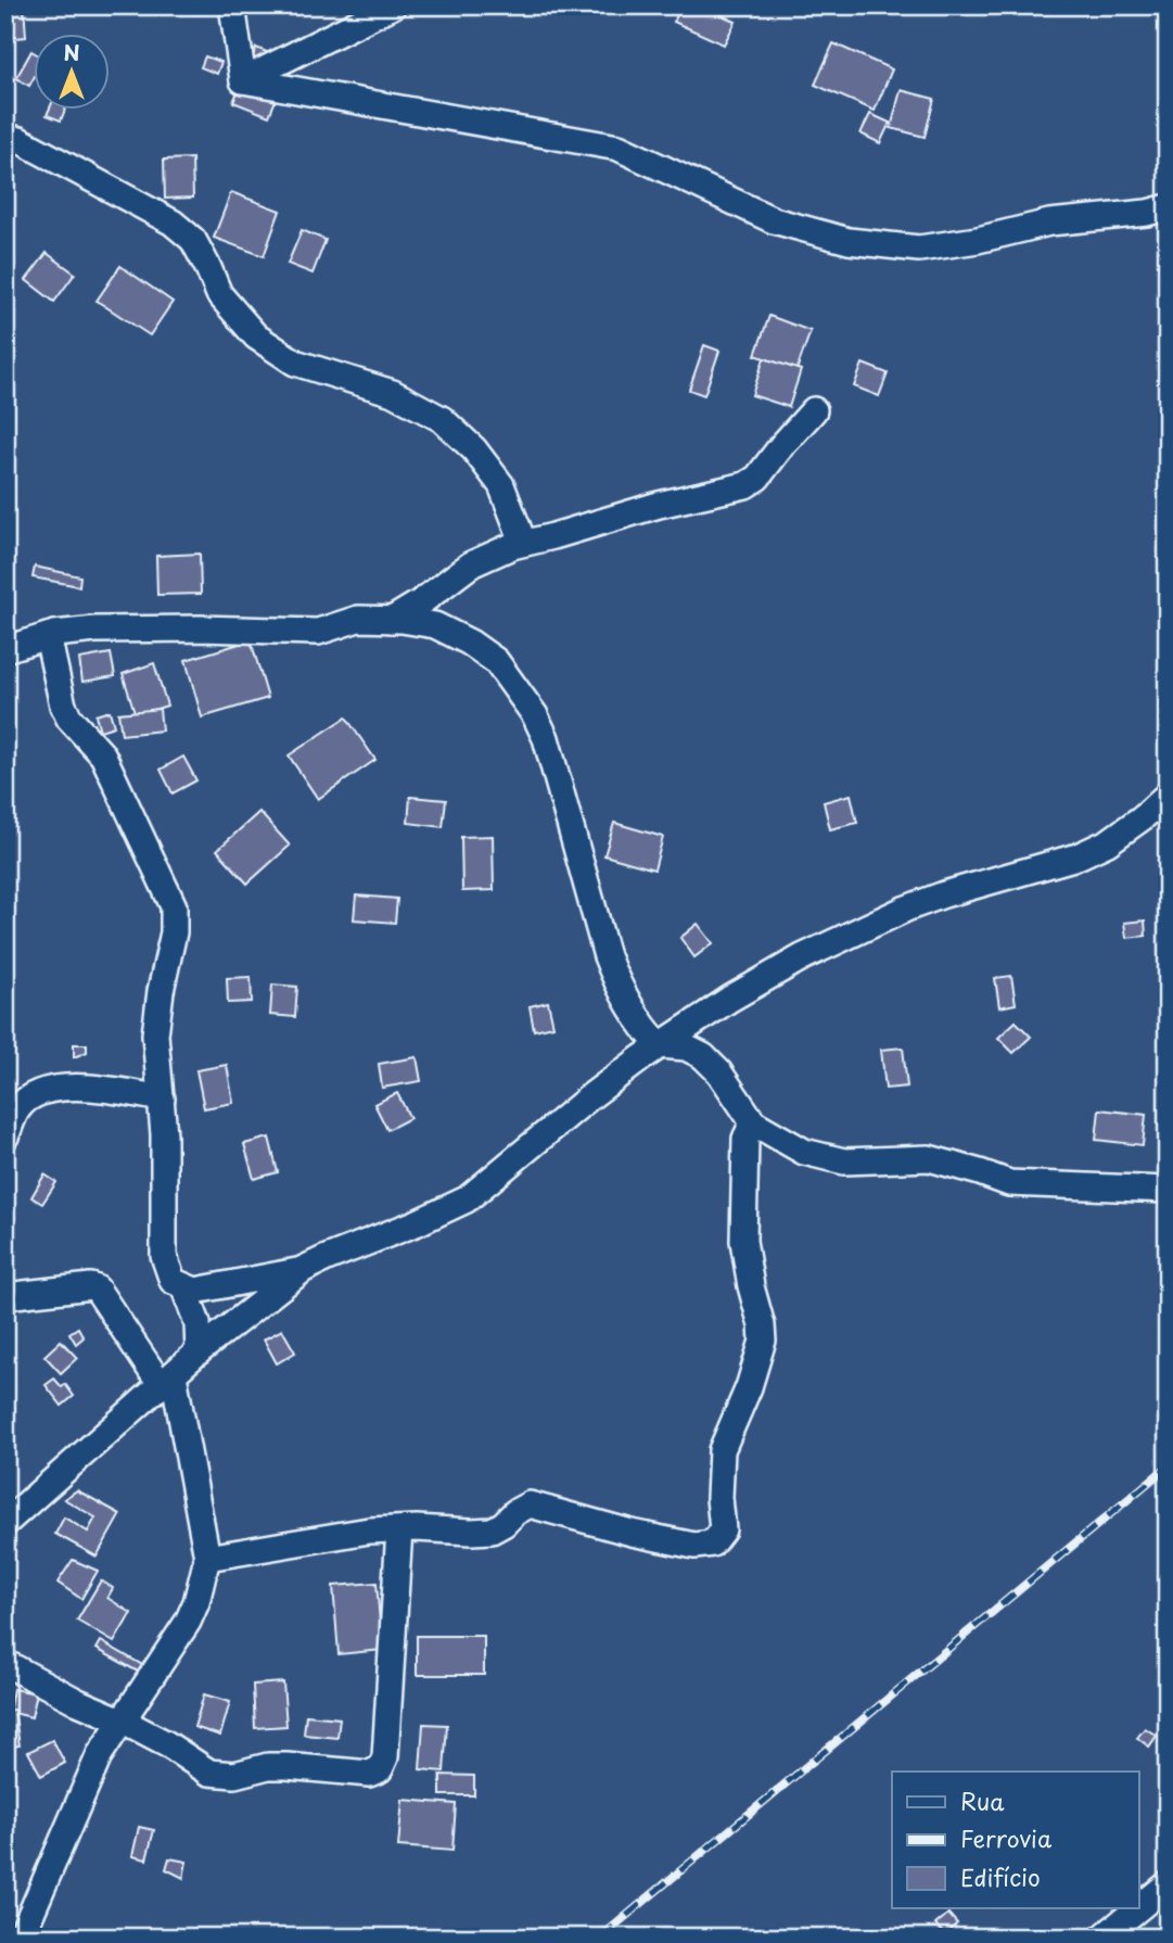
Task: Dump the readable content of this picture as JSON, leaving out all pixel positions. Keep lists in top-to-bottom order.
{
  "legend": ["Rua", "Ferrovia", "Edifício"],
  "north": "top"
}
